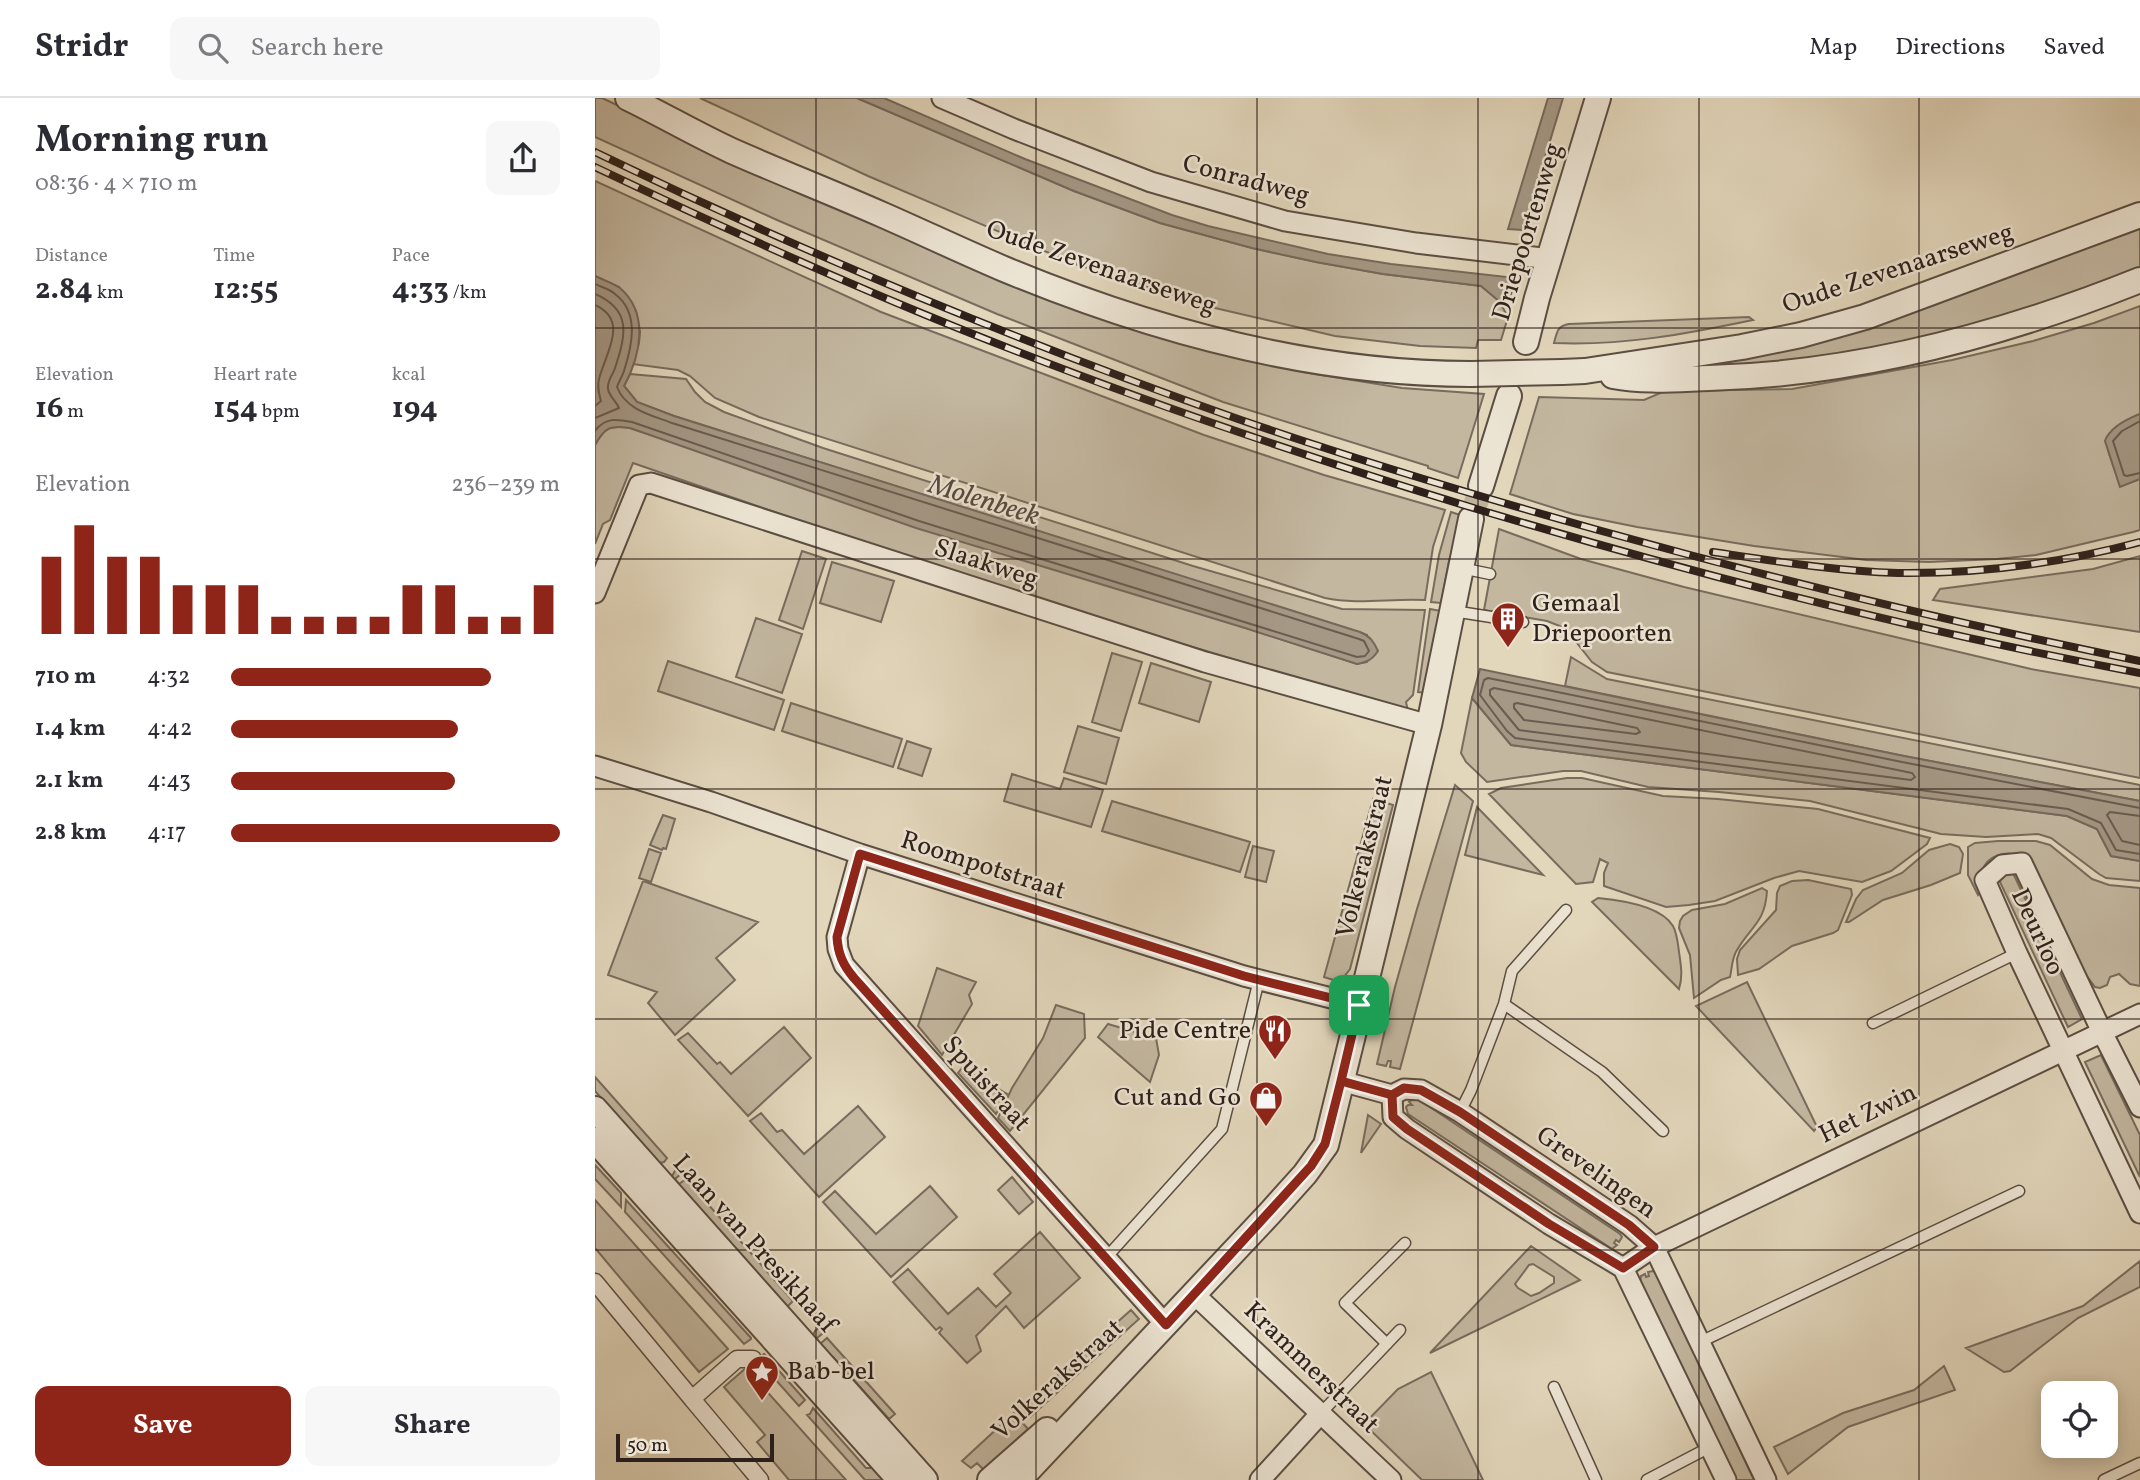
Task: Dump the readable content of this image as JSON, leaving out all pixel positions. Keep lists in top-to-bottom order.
{
  "streets": {
    "street": [
      "Conradweg",
      "Driepoortenweg",
      "Oude Zevenaarseweg",
      "Slaakweg",
      "Volkerakstraat",
      "Roompotstraat",
      "Deurloo",
      "Spuistraat",
      "Het Zwin",
      "Grevelingen",
      "Laan van Presikhaaf",
      "Krammerstraat"
    ]
  },
  "crossings": [
    ["Conradweg", "Driepoortenweg"],
    ["Slaakweg", "Volkerakstraat"],
    ["Volkerakstraat", "Roompotstraat"],
    ["Volkerakstraat", "Spuistraat"],
    ["Volkerakstraat", "Grevelingen"],
    ["Volkerakstraat", "Krammerstraat"],
    ["Roompotstraat", "Spuistraat"],
    ["Deurloo", "Het Zwin"],
    ["Het Zwin", "Grevelingen"]
  ],
  "water": ["Molenbeek"],
  "places": {
    "building": ["Gemaal Driepoorten"],
    "restaurant": ["Pide Centre"],
    "shop": ["Cut and Go"],
    "place": ["Bab-bel"]
  },
  "scale_bar": "50 m",
  "page": {
    "header": "Stridr",
    "search": "Search here",
    "nav": ["Map", "Directions", "Saved"],
    "heading": ["Morning run", "08:36 · 4 × 710 m"],
    "stats": [
      ["Distance", "2.84 km"],
      ["Time", "12:55"],
      ["Pace", "4:33 /km"],
      ["Elevation", "16 m"],
      ["Heart rate", "154 bpm"],
      ["kcal", "194"]
    ],
    "chart": ["Elevation", "236–239 m"],
    "list": [
      {
        "name": "710 m",
        "note": "4:32"
      },
      {
        "name": "1.4 km",
        "note": "4:42"
      },
      {
        "name": "2.1 km",
        "note": "4:43"
      },
      {
        "name": "2.8 km",
        "note": "4:17"
      }
    ],
    "buttons": ["Save", "Share"],
    "scale": "50 m"
  }
}
